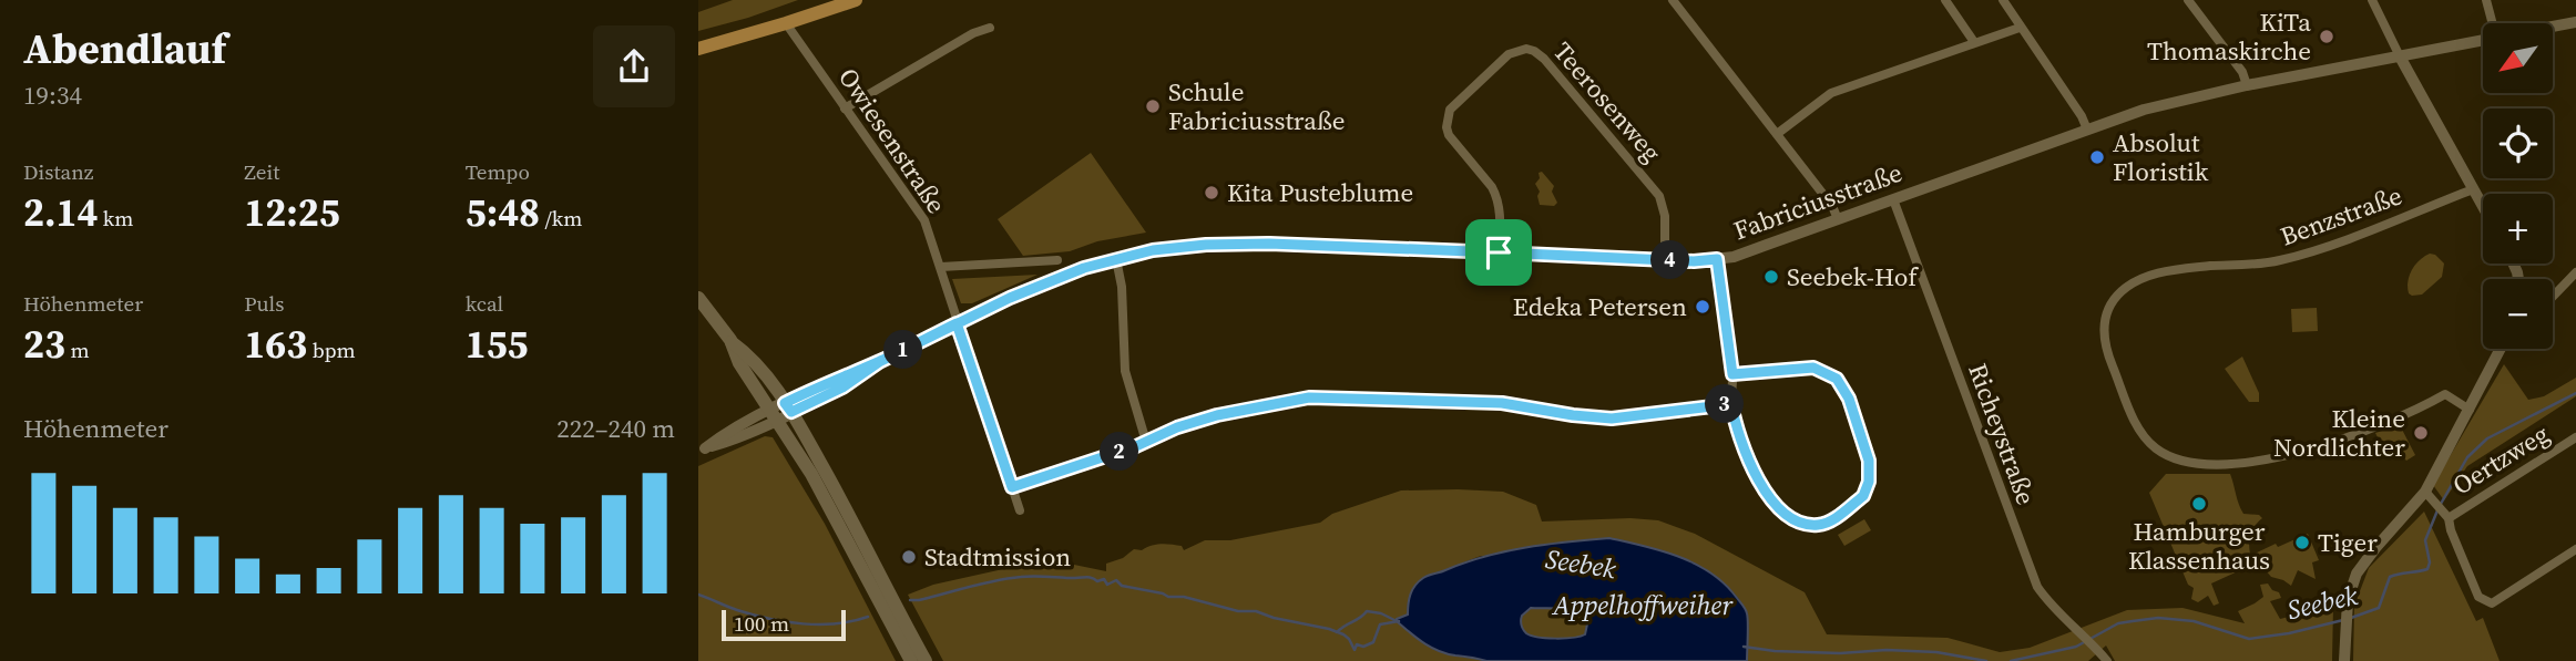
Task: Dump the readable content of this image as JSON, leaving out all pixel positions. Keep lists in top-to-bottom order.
{
  "streets": {
    "street": [
      "Teerosenweg",
      "Owiesenstraße",
      "Fabriciusstraße",
      "Benzstraße",
      "Richeystraße",
      "Oertzweg"
    ]
  },
  "crossings": [
    ["Teerosenweg", "Fabriciusstraße"],
    ["Owiesenstraße", "Fabriciusstraße"],
    ["Fabriciusstraße", "Richeystraße"]
  ],
  "water": ["Seebek", "Appelhoffweiher"],
  "places": [
    "KiTa Thomaskirche",
    "Schule Fabriciusstraße",
    "Absolut Floristik",
    "Kita Pusteblume",
    "Seebek-Hof",
    "Edeka Petersen",
    "Kleine Nordlichter",
    "Hamburger Klassenhaus",
    "Tiger",
    "Stadtmission"
  ],
  "scale_bar": "100 m",
  "north": "bottom left",
  "page": {
    "heading": ["Abendlauf", "19:34"],
    "map_buttons": ["+", "−"],
    "stats": [
      ["Distanz", "2.14 km"],
      ["Zeit", "12:25"],
      ["Tempo", "5:48 /km"],
      ["Höhenmeter", "23 m"],
      ["Puls", "163 bpm"],
      ["kcal", "155"]
    ],
    "pins": [
      "4",
      "1",
      "3",
      "2"
    ],
    "chart": ["Höhenmeter", "222–240 m"],
    "scale": "100 m"
  }
}
